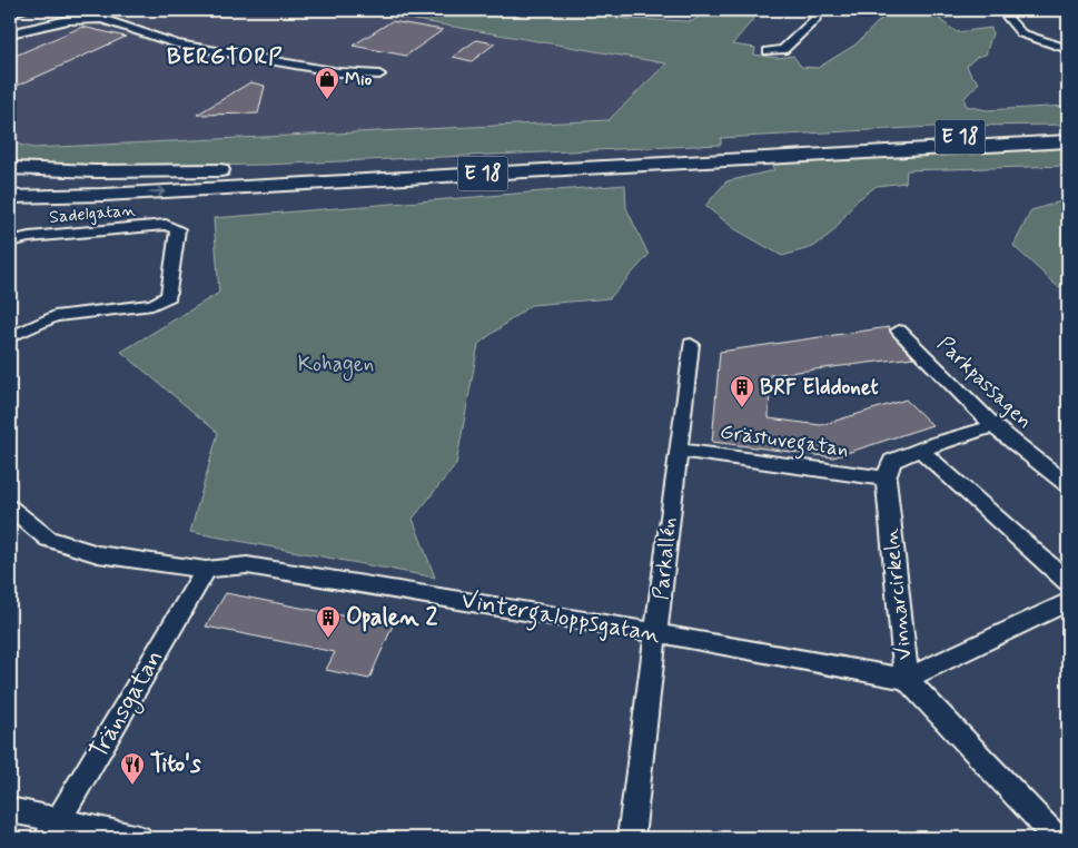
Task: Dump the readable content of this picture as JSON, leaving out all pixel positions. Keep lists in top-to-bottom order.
{
  "streets": {
    "highway": ["E 18"],
    "street": [
      "Sadelgatan",
      "Parkpassagen",
      "Grästuvegatan",
      "Parkallén",
      "Vinnarcirkeln",
      "Vintergaloppsgatan",
      "Tränsgatan"
    ]
  },
  "crossings": [
    ["Grästuvegatan", "Parkallén"],
    ["Grästuvegatan", "Vinnarcirkeln"],
    ["Parkallén", "Vintergaloppsgatan"],
    ["Vinnarcirkeln", "Vintergaloppsgatan"],
    ["Vintergaloppsgatan", "Tränsgatan"]
  ],
  "districts": ["BERGTORP"],
  "parks": ["Kohagen"],
  "places": {
    "shop": ["Mio"],
    "building": ["BRF Elddonet", "Opalen 2"],
    "restaurant": ["Tito's"]
  }
}
